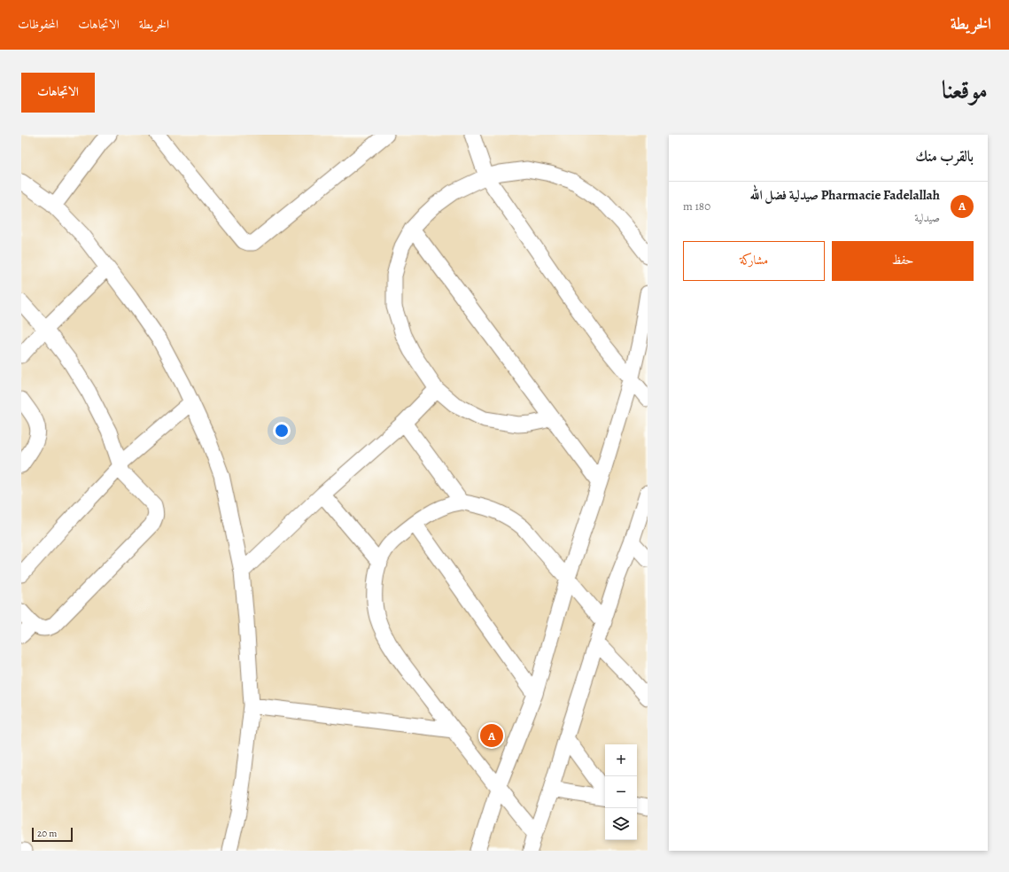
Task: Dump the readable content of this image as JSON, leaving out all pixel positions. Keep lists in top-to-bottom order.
{
  "scale_bar": "20 m",
  "page": {
    "header": "الخريطة",
    "nav": ["الخريطة", "الاتجاهات", "المحفوظات"],
    "title": "موقعنا",
    "buttons": [
      "الاتجاهات",
      ["حفظ", "مشاركة"]
    ],
    "heading": "بالقرب منك",
    "list": [
      {
        "mark": "A",
        "name": "Pharmacie Fadelallah صيدلية فضل الله",
        "note": "صيدلية",
        "value": "180 m"
      }
    ],
    "pins": "A",
    "map_buttons": ["+", "−"],
    "scale": "20 m"
  }
}
